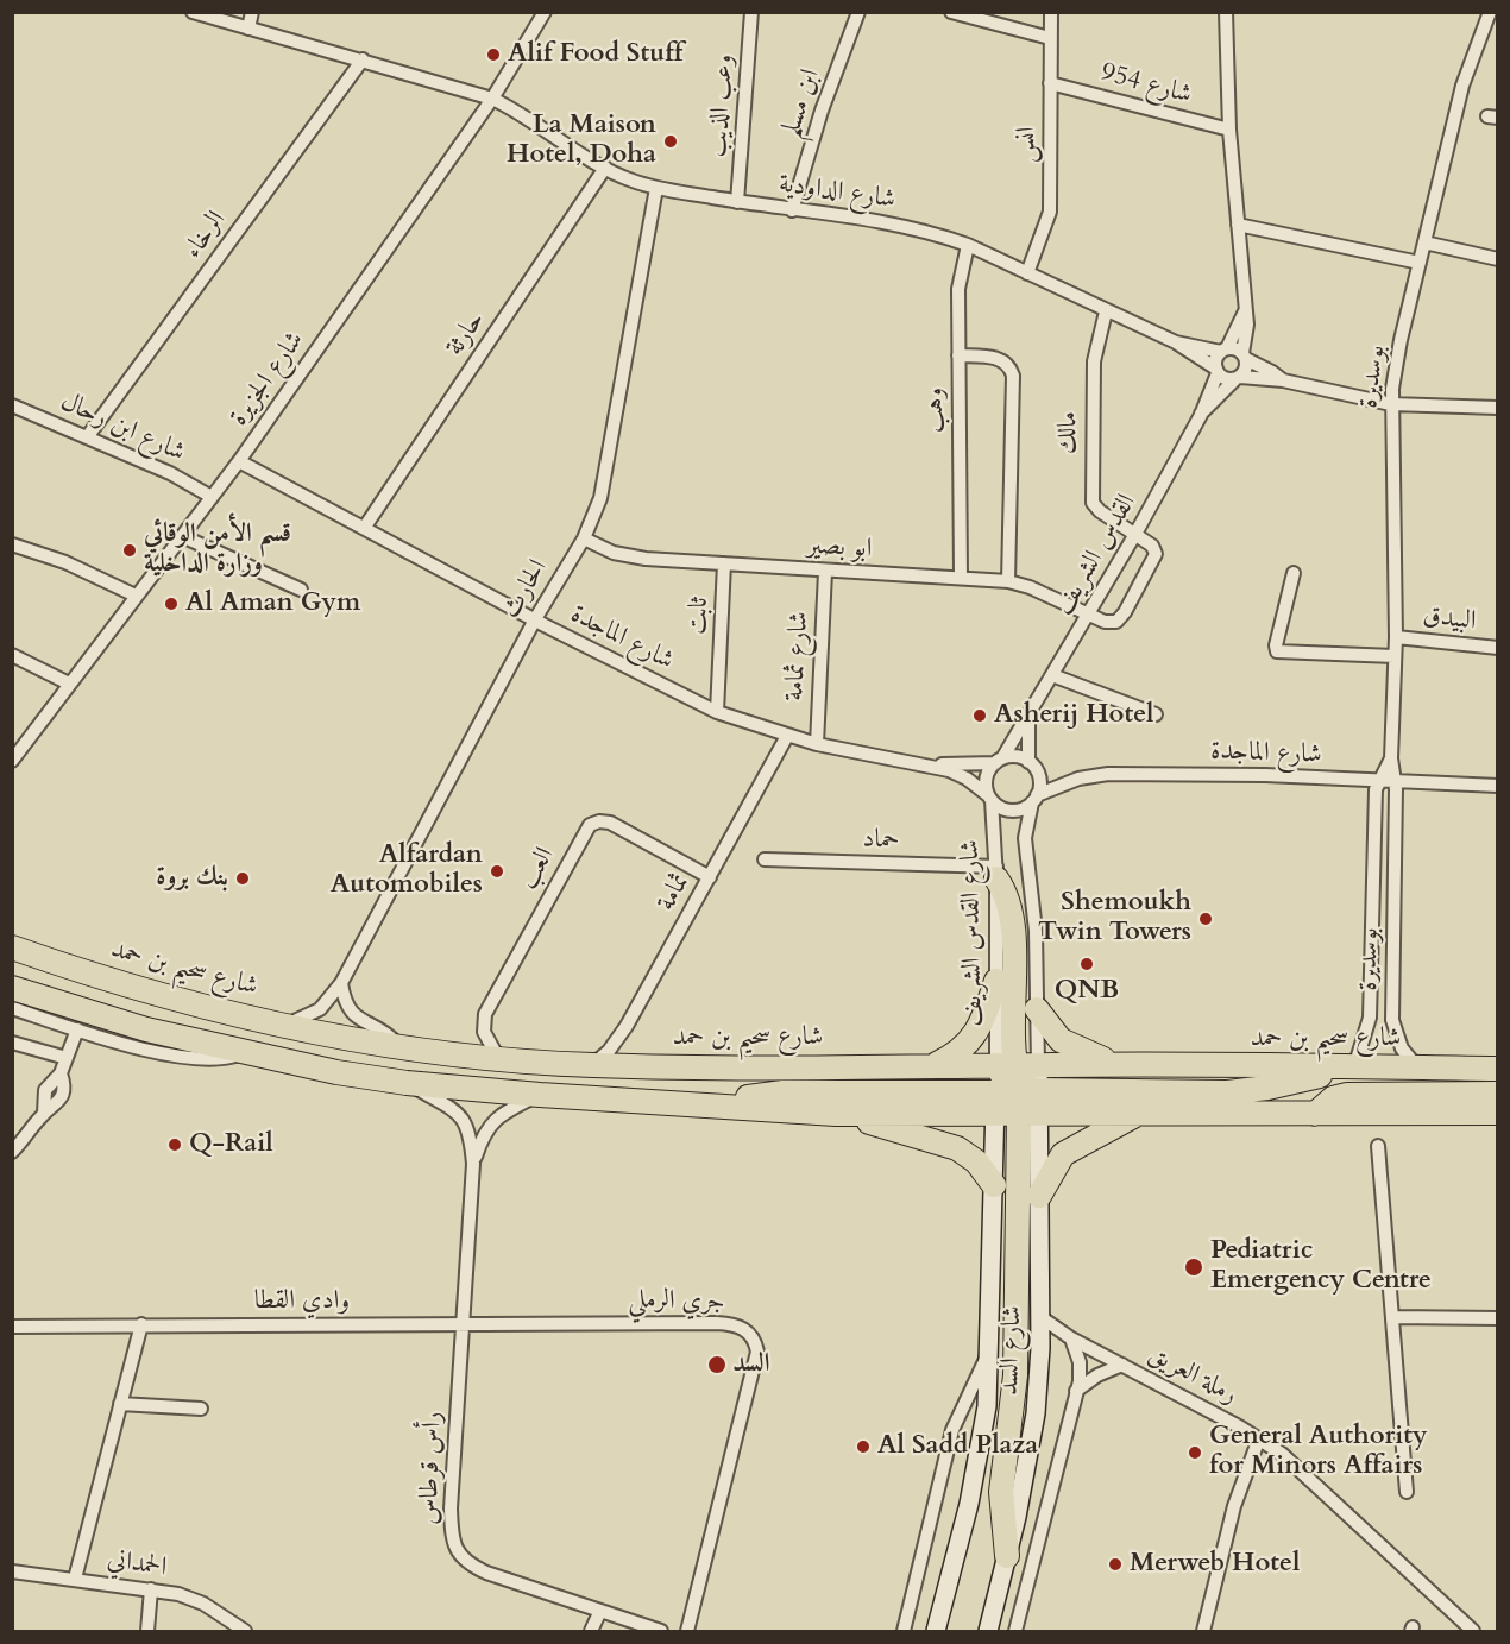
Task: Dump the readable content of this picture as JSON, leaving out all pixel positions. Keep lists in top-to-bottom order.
{
  "streets": {
    "highway": ["شارع سحيم بن حمد"],
    "main road": ["شارع السد"],
    "street": [
      "شارع 954",
      "ابن مسلم",
      "وعب الذيب",
      "انس",
      "شارع الداودية",
      "الرخاء",
      "حارثة",
      "بوسديرة",
      "شارع الجزيرة",
      "وهب",
      "شارع ابن رحال",
      "مالك",
      "ابو بصير",
      "القدس الشريف",
      "الحارث",
      "ثابت",
      "البيدق",
      "شارع الماجدة",
      "شارع ثمامة",
      "حماد",
      "العب",
      "ثمامة",
      "شارع القدس الشريف",
      "وادي القطا",
      "جري الرملي",
      "رملة العريق",
      "رأس قرطاس",
      "الحمداني"
    ]
  },
  "crossings": [
    ["شارع 954", "انس"],
    ["ابن مسلم", "شارع الداودية"],
    ["وعب الذيب", "شارع الداودية"],
    ["انس", "شارع الداودية"],
    ["شارع الداودية", "الرخاء"],
    ["شارع الداودية", "حارثة"],
    ["شارع الداودية", "شارع الجزيرة"],
    ["شارع الداودية", "وهب"],
    ["شارع الداودية", "مالك"],
    ["شارع الداودية", "القدس الشريف"],
    ["شارع الداودية", "الحارث"],
    ["الرخاء", "شارع ابن رحال"],
    ["حارثة", "شارع الماجدة"],
    ["بوسديرة", "البيدق"],
    ["بوسديرة", "شارع الماجدة"],
    ["بوسديرة", "شارع سحيم بن حمد"],
    ["شارع الجزيرة", "شارع ابن رحال"],
    ["شارع الجزيرة", "شارع الماجدة"],
    ["وهب", "ابو بصير"],
    ["مالك", "القدس الشريف"],
    ["ابو بصير", "القدس الشريف"],
    ["ابو بصير", "الحارث"],
    ["ابو بصير", "ثابت"],
    ["ابو بصير", "شارع ثمامة"],
    ["القدس الشريف", "شارع الماجدة"],
    ["القدس الشريف", "شارع القدس الشريف"],
    ["الحارث", "شارع الماجدة"],
    ["الحارث", "شارع سحيم بن حمد"],
    ["ثابت", "شارع الماجدة"],
    ["شارع الماجدة", "شارع ثمامة"],
    ["شارع الماجدة", "ثمامة"],
    ["شارع الماجدة", "شارع القدس الشريف"],
    ["حماد", "شارع القدس الشريف"],
    ["العب", "ثمامة"],
    ["العب", "شارع سحيم بن حمد"],
    ["ثمامة", "شارع سحيم بن حمد"],
    ["شارع القدس الشريف", "شارع سحيم بن حمد"],
    ["شارع القدس الشريف", "شارع السد"],
    ["شارع سحيم بن حمد", "شارع السد"],
    ["شارع سحيم بن حمد", "رأس قرطاس"],
    ["وادي القطا", "جري الرملي"],
    ["وادي القطا", "رأس قرطاس"],
    ["جري الرملي", "رأس قرطاس"],
    ["شارع السد", "رملة العريق"]
  ],
  "places": [
    "Alif Food Stuff",
    "La Maison Hotel, Doha",
    "قسم الأمن الوقائي وزارة الداخلية",
    "Al Aman Gym",
    "Asherij Hotel",
    "Alfardan Automobiles",
    "بنك بروة",
    "Shemoukh Twin Towers",
    "QNB",
    "Q-Rail",
    "Pediatric Emergency Centre",
    "السد",
    "Al Sadd Plaza",
    "General Authority for Minors Affairs",
    "Merweb Hotel"
  ]
}
